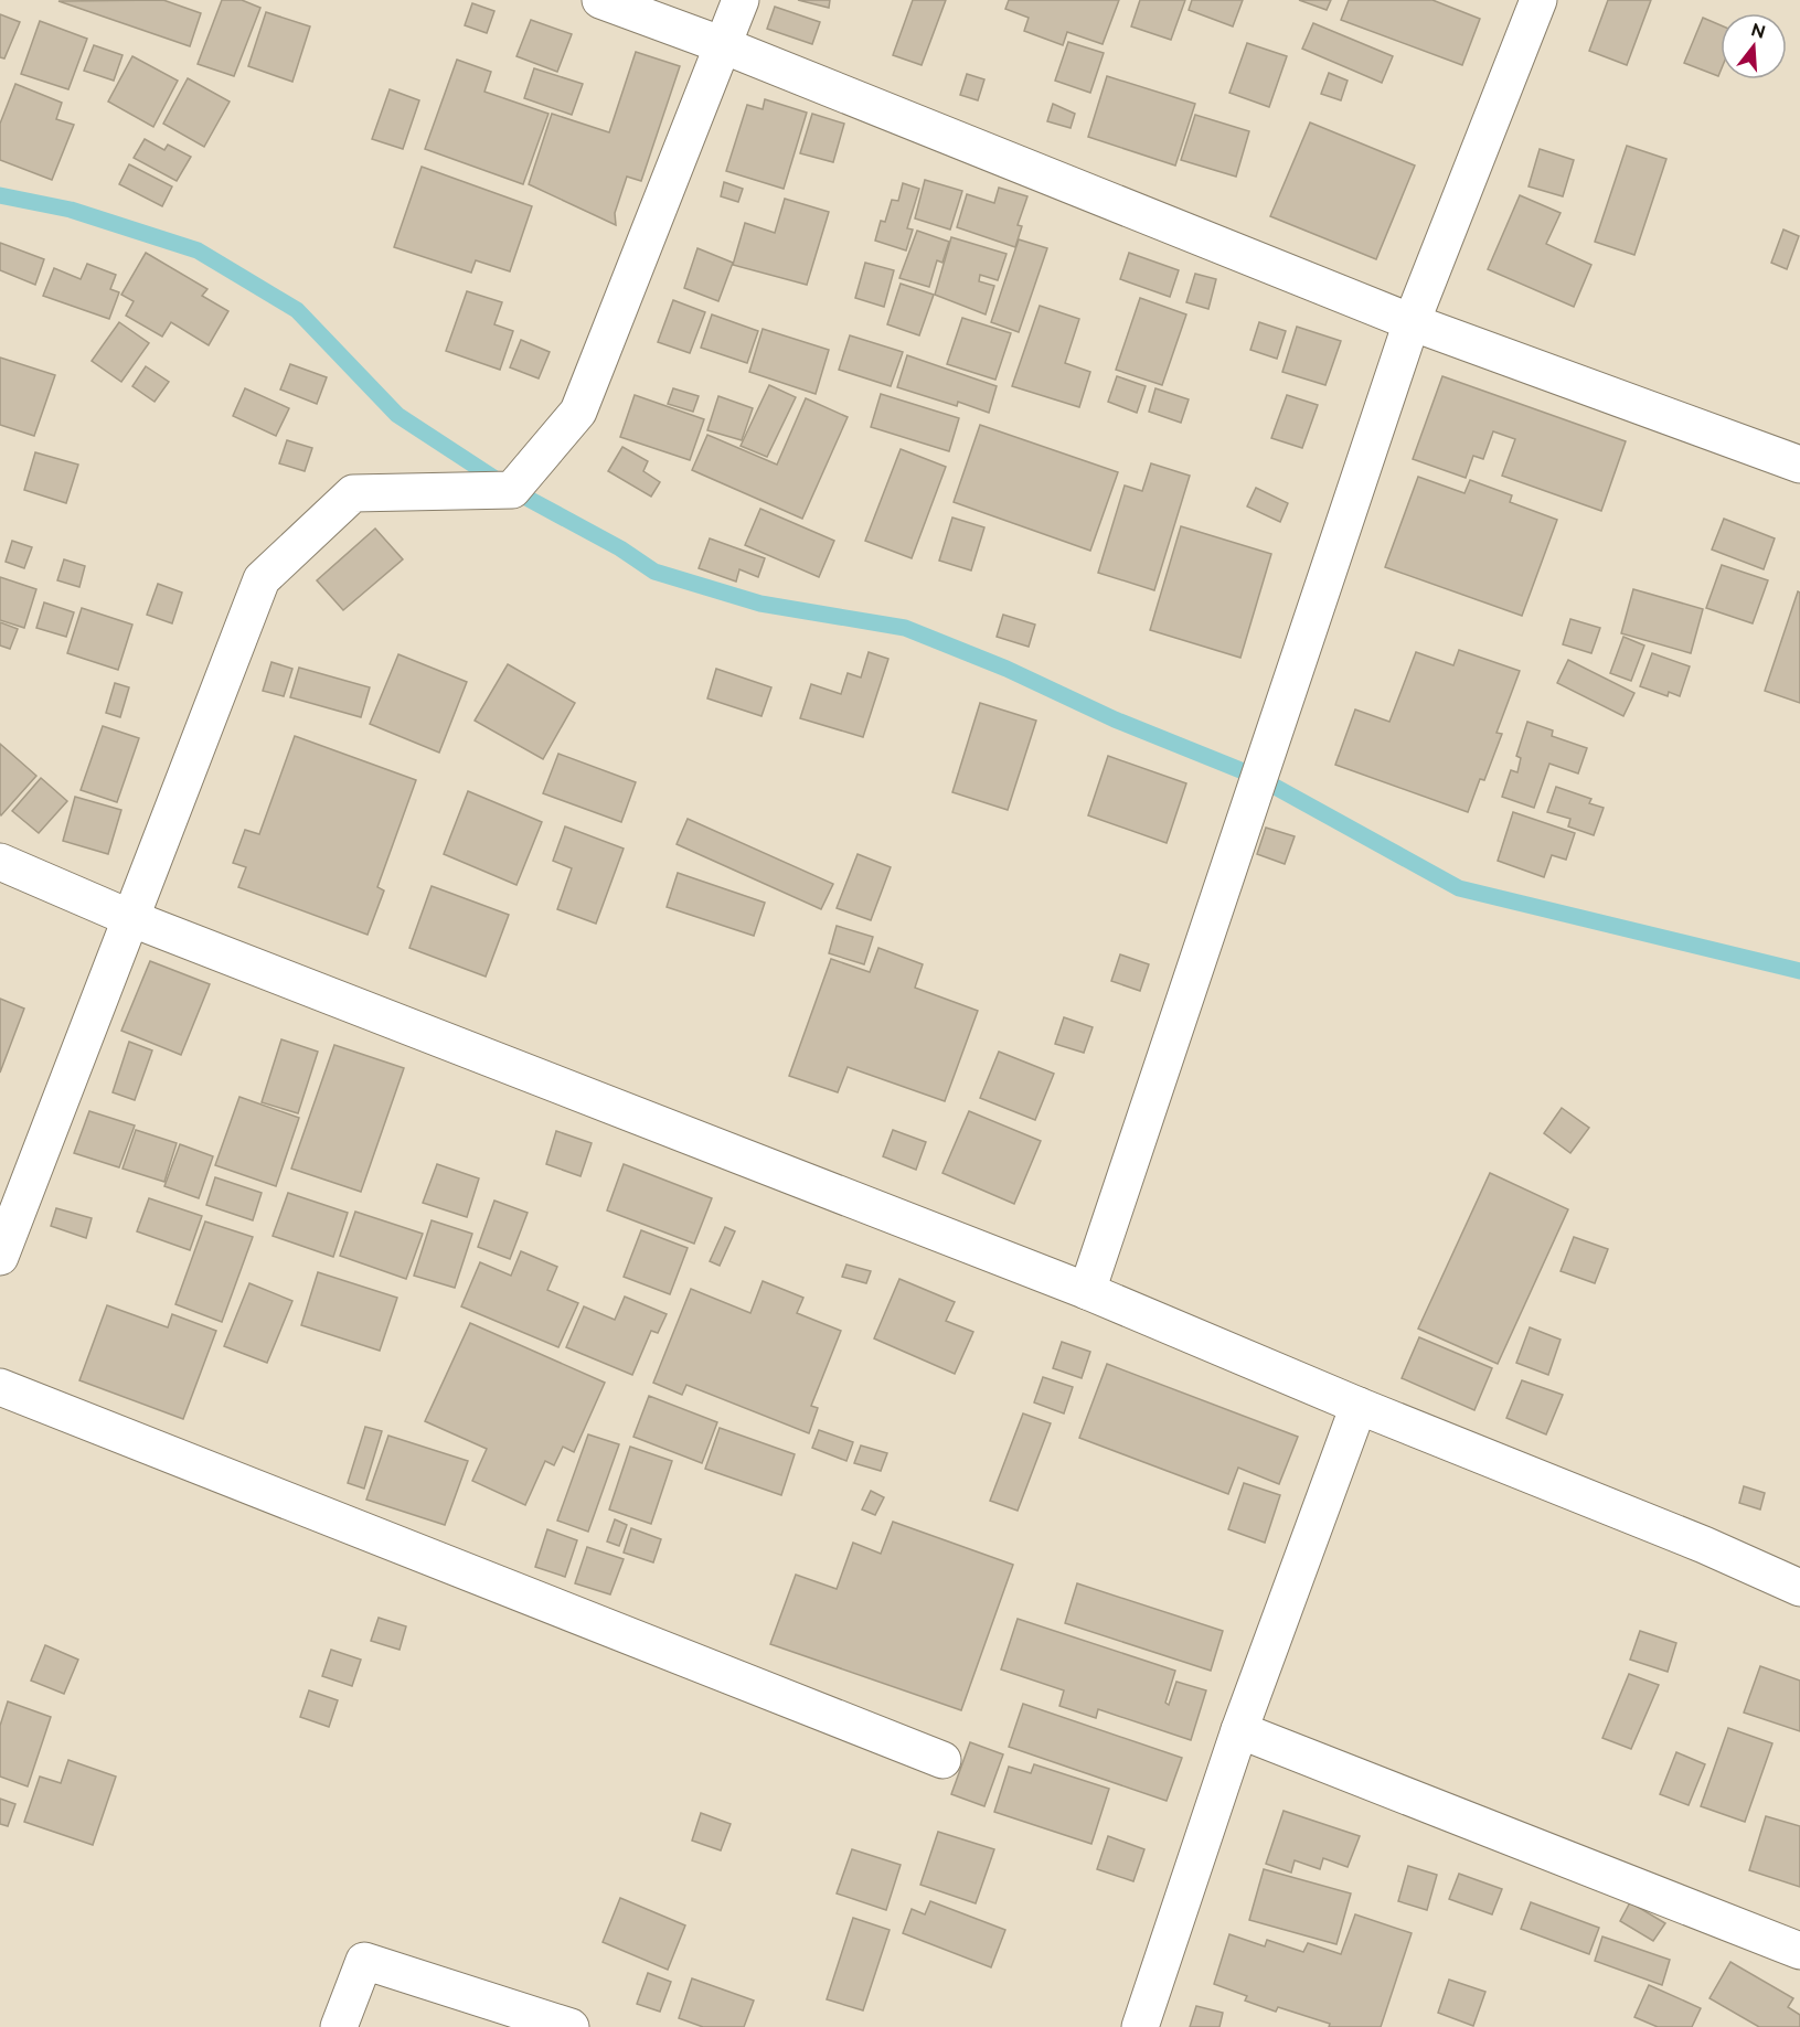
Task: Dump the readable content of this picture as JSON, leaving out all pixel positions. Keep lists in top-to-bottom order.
{
  "north": "top"
}
